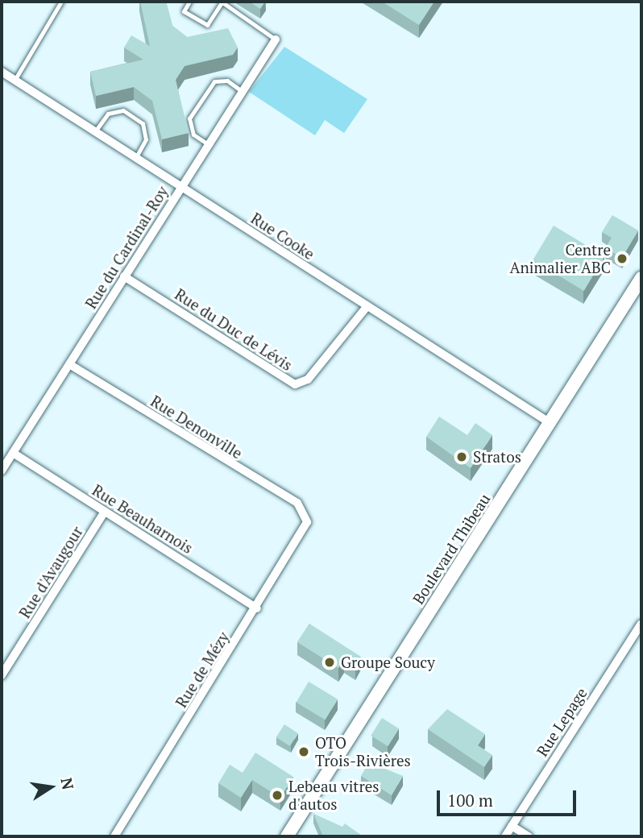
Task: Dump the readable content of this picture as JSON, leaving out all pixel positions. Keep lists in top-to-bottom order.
{
  "streets": {
    "main road": ["Boulevard Thibeau"],
    "street": [
      "Rue Cooke",
      "Rue du Cardinal-Roy",
      "Rue du Duc de Lévis",
      "Rue Denonville",
      "Rue Beauharnois",
      "Rue d'Avaugour",
      "Rue de Mézy",
      "Rue Lepage"
    ]
  },
  "crossings": [
    ["Rue Cooke", "Rue du Cardinal-Roy"],
    ["Rue Cooke", "Rue du Duc de Lévis"],
    ["Rue Cooke", "Boulevard Thibeau"],
    ["Rue du Cardinal-Roy", "Rue du Duc de Lévis"],
    ["Rue du Cardinal-Roy", "Rue Denonville"],
    ["Rue du Cardinal-Roy", "Rue Beauharnois"],
    ["Rue Denonville", "Rue de Mézy"],
    ["Rue Beauharnois", "Rue d'Avaugour"],
    ["Rue Beauharnois", "Rue de Mézy"]
  ],
  "places": [
    "Centre Animalier ABC",
    "Stratos",
    "Groupe Soucy",
    "OTO Trois-Rivières",
    "Lebeau vitres d'autos"
  ],
  "scale_bar": "100 m",
  "north": "right"
}
